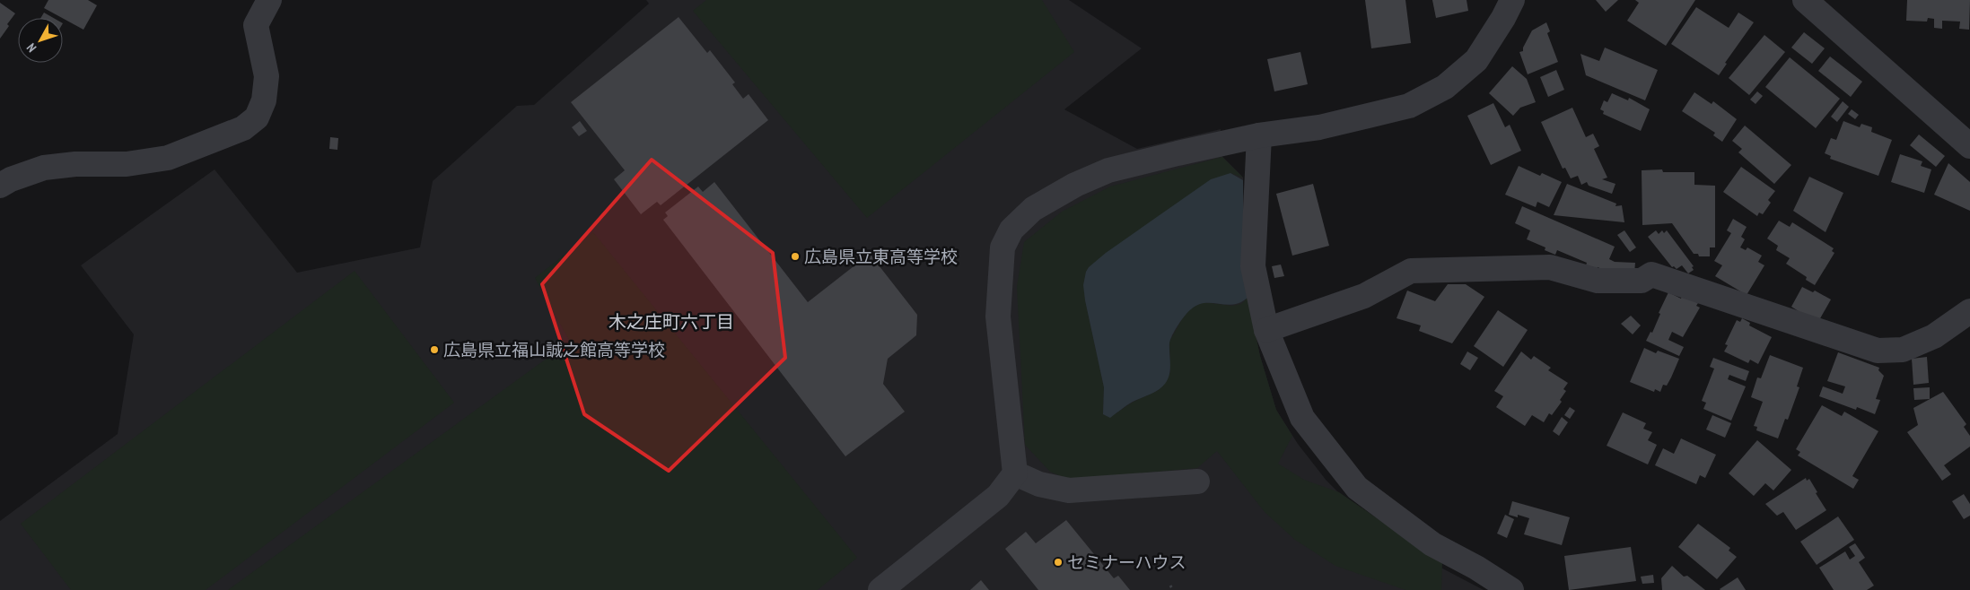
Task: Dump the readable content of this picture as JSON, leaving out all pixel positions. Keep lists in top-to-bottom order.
{
  "districts": ["木之庄町六丁目"],
  "places": ["広島県立東高等学校", "広島県立福山誠之館高等学校", "セミナーハウス"],
  "north": "bottom left"
}
